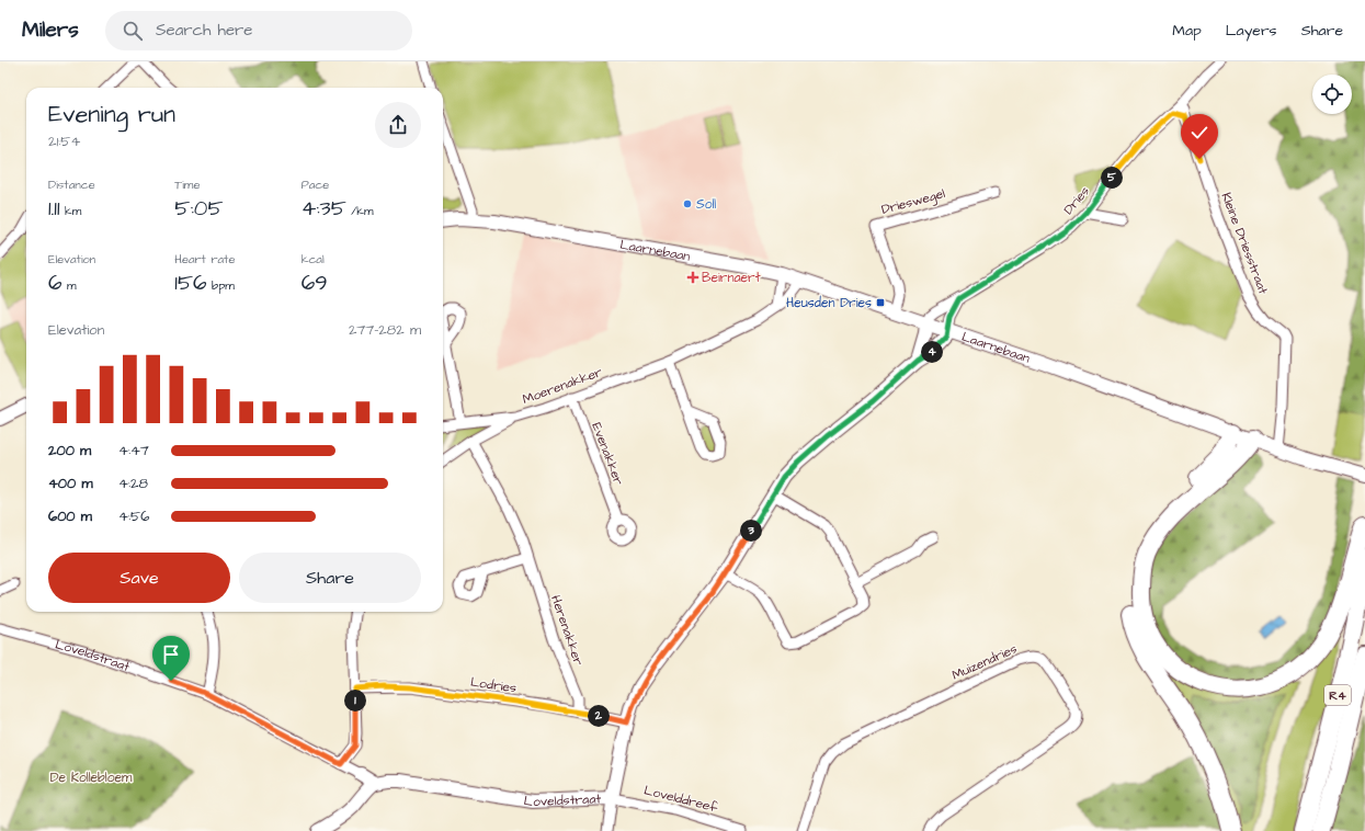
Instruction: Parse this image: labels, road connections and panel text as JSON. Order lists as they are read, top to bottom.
{
  "streets": {
    "highway": ["R4"],
    "street": [
      "Dries",
      "Drieswegel",
      "Kleine Driesstraat",
      "Laarnebaan",
      "Moerenakker",
      "Evenakker",
      "Herenakker",
      "Loveldstraat",
      "Muizendries",
      "Lodries",
      "Lovelddreef"
    ]
  },
  "crossings": [
    ["Dries", "Kleine Driesstraat"],
    ["Dries", "Laarnebaan"],
    ["Drieswegel", "Laarnebaan"],
    ["Kleine Driesstraat", "Laarnebaan"],
    ["Laarnebaan", "Moerenakker"],
    ["Laarnebaan", "Loveldstraat"],
    ["Moerenakker", "Evenakker"],
    ["Herenakker", "Lodries"],
    ["Loveldstraat", "Lodries"],
    ["Loveldstraat", "Lovelddreef"]
  ],
  "parks": ["De Kollebloem"],
  "places": {
    "other": ["Soll"],
    "health": ["Beirnaert"],
    "transit": ["Heusden Dries"]
  },
  "page": {
    "header": "Milers",
    "search": "Search here",
    "nav": ["Map", "Layers", "Share"],
    "heading": ["Evening run", "21:54"],
    "stats": [
      ["Distance", "1.11 km"],
      ["Time", "5:05"],
      ["Pace", "4:35 /km"],
      ["Elevation", "6 m"],
      ["Heart rate", "156 bpm"],
      ["kcal", "69"]
    ],
    "pins": [
      "5",
      "4",
      "3",
      "1",
      "2"
    ],
    "chart": ["Elevation", "277–282 m"],
    "list": [
      {
        "name": "200 m",
        "note": "4:47"
      },
      {
        "name": "400 m",
        "note": "4:28"
      },
      {
        "name": "600 m",
        "note": "4:56"
      }
    ],
    "buttons": ["Save", "Share"]
  }
}
